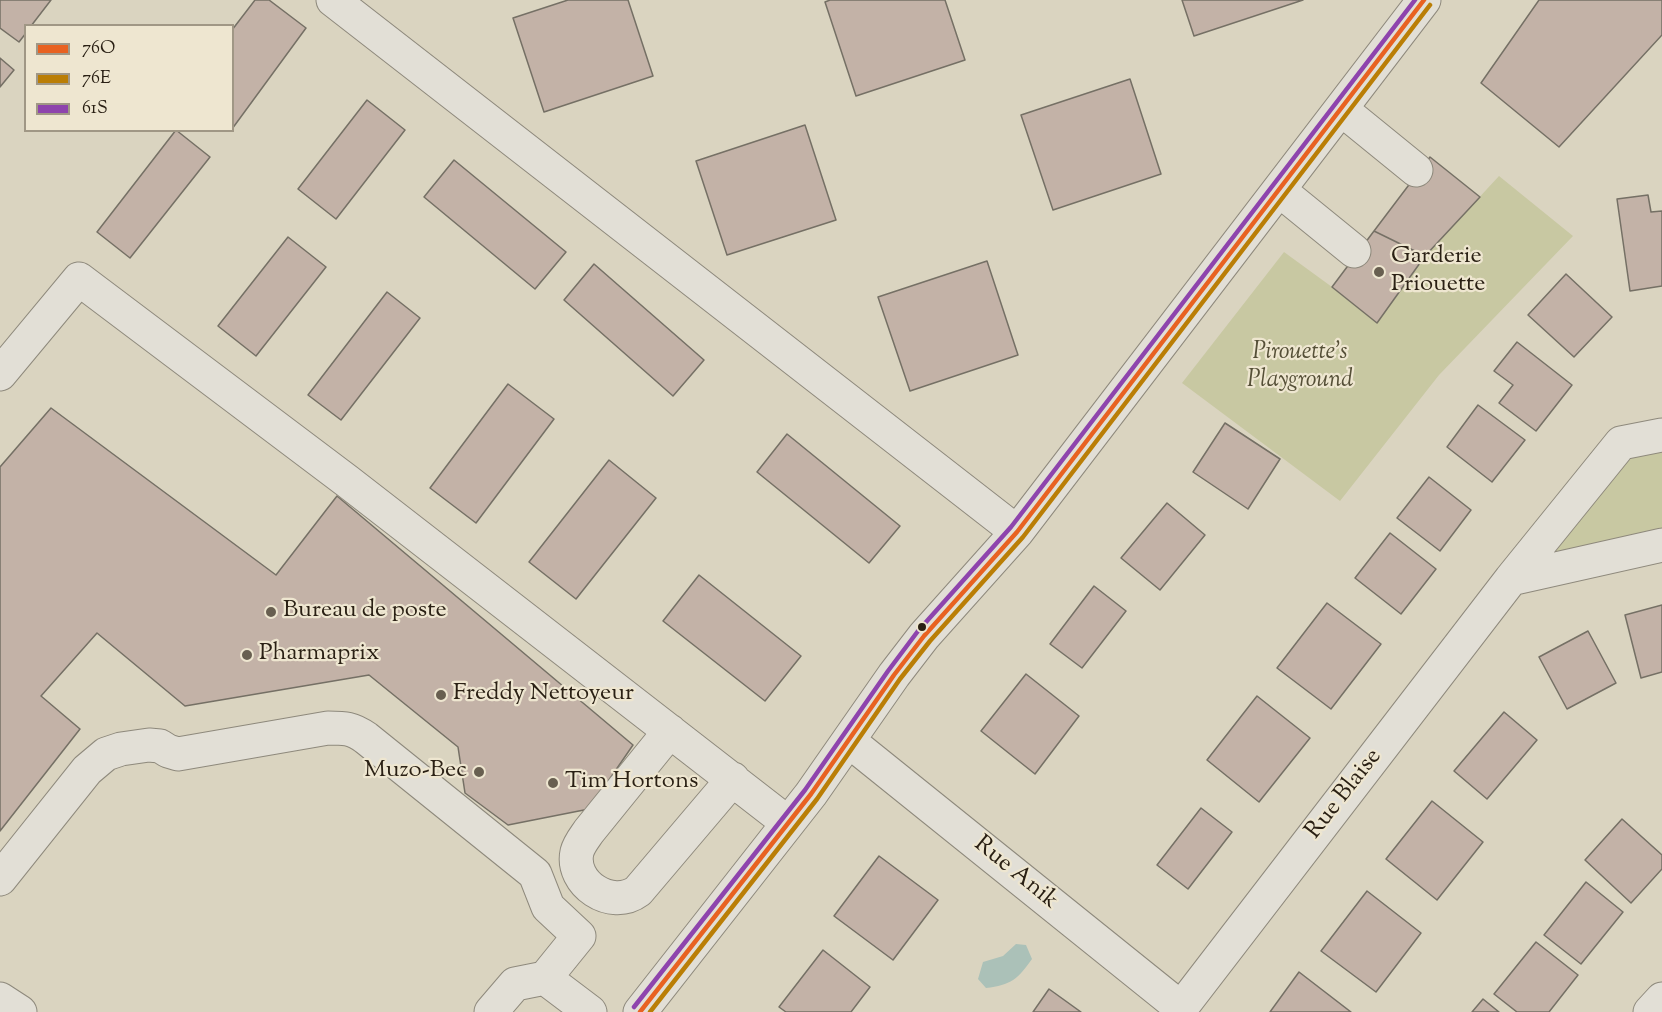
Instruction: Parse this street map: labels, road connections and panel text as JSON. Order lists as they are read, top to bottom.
{
  "streets": {
    "street": ["Rue Blaise", "Rue Anik"]
  },
  "crossings": [
    ["Rue Blaise", "Rue Anik"]
  ],
  "parks": ["Pirouette's Playground"],
  "places": [
    "Garderie Priouette",
    "Bureau de poste",
    "Pharmaprix",
    "Freddy Nettoyeur",
    "Muzo-Bec",
    "Tim Hortons"
  ],
  "lines": ["transit line 76O", "transit line 61S", "transit line 76E"],
  "legend": ["76O", "76E", "61S"]
}
